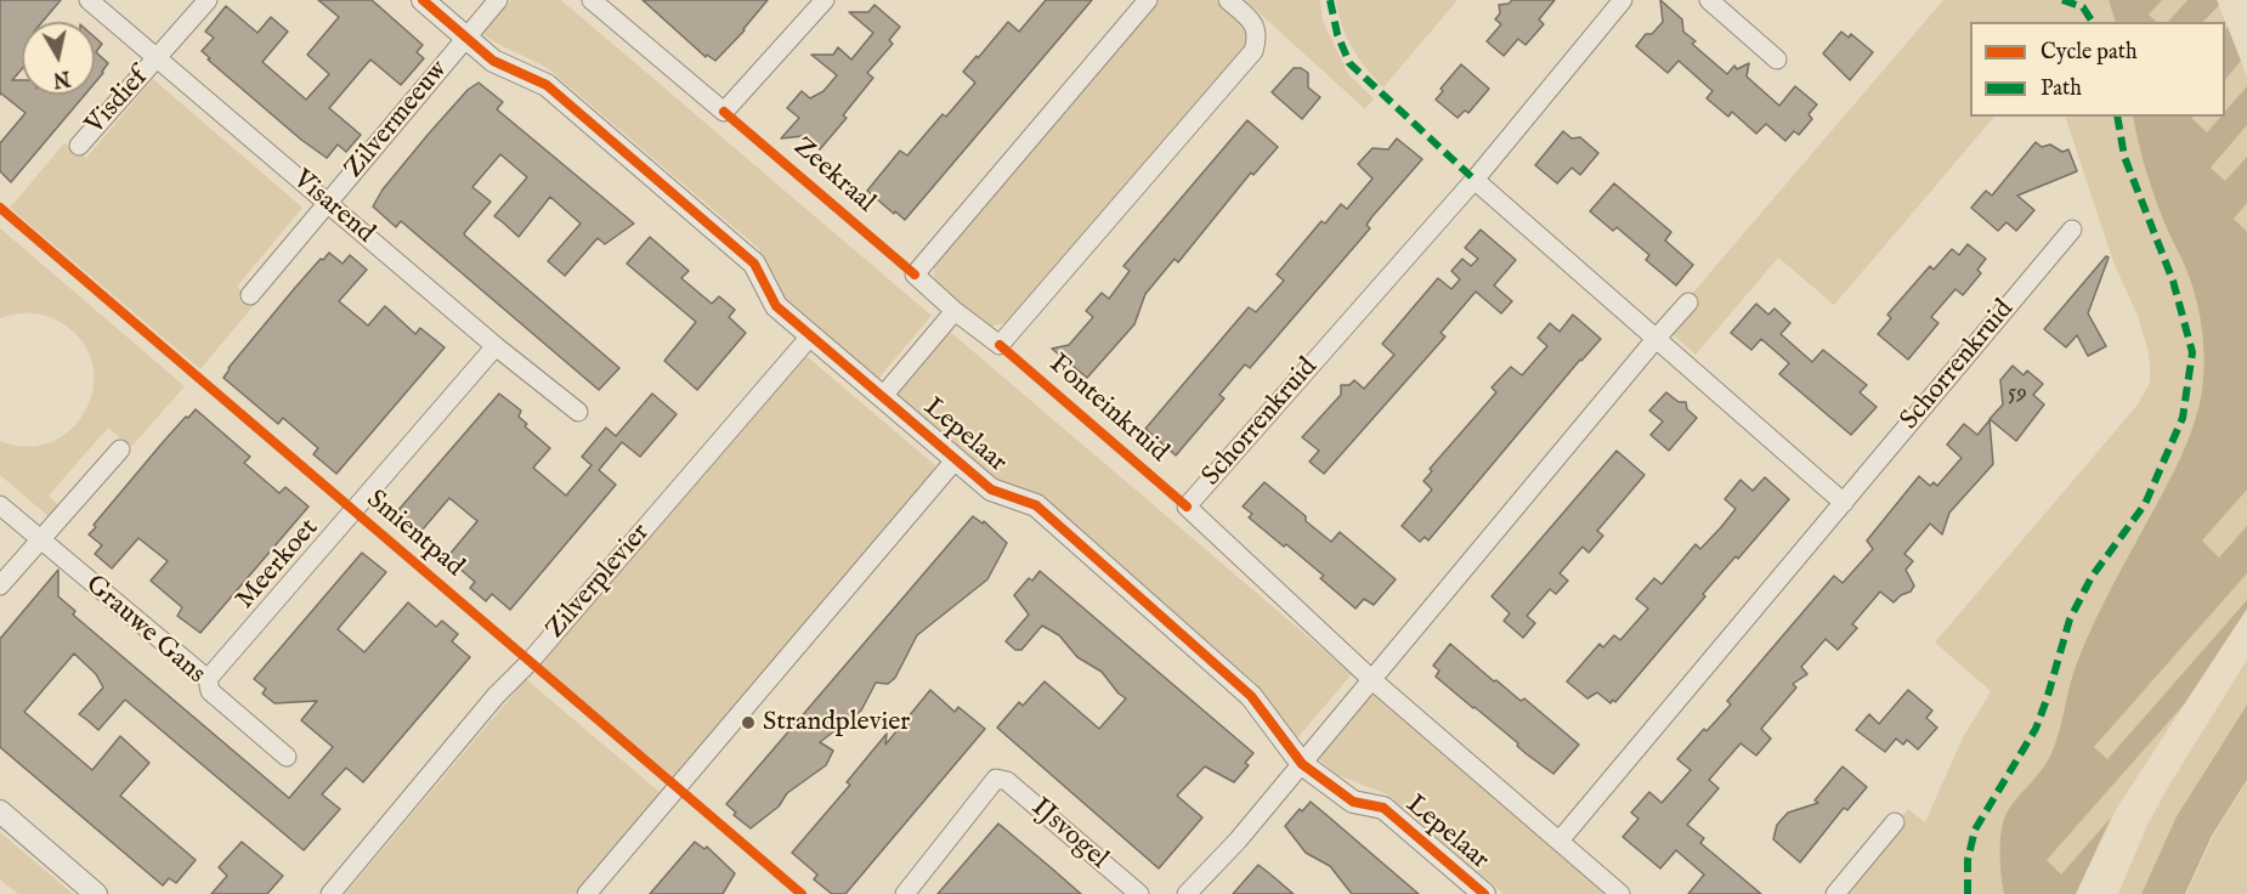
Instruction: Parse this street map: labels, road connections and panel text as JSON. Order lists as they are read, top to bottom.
{
  "streets": {
    "street": [
      "Visdief",
      "Zilvermeeuw",
      "Visarend",
      "Schorrenkruid",
      "Lepelaar",
      "Meerkoet",
      "Zilverplevier",
      "Grauwe Gans",
      "IJsvogel"
    ],
    "cycle path": ["Zeekraal", "Fonteinkruid", "Smientpad"]
  },
  "crossings": [
    ["Visdief", "Visarend"],
    ["Zilvermeeuw", "Visarend"],
    ["Zilvermeeuw", "Lepelaar"],
    ["Visarend", "Meerkoet"],
    ["Lepelaar", "Zilverplevier"],
    ["Meerkoet", "Grauwe Gans"]
  ],
  "places": ["Strandplevier"],
  "house_numbers": ["59"],
  "legend": ["Cycle path", "Path"],
  "north": "bottom"
}
